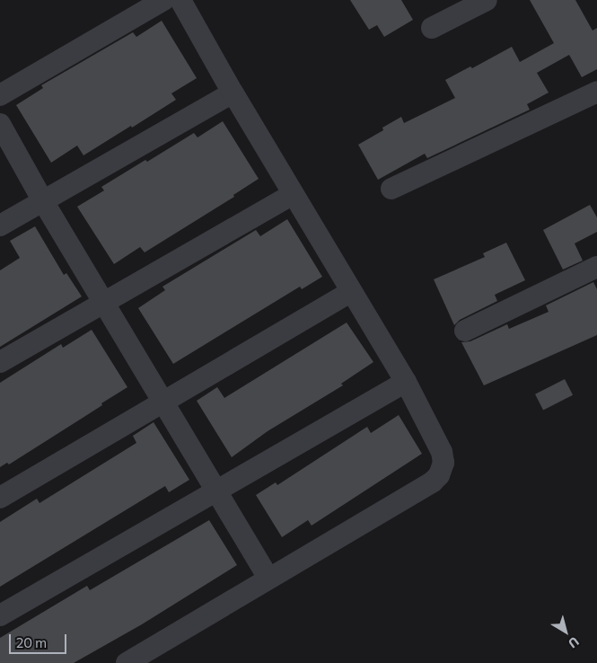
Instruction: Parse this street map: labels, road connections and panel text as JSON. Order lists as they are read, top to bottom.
{
  "scale_bar": "20 m",
  "north": "bottom right"
}
